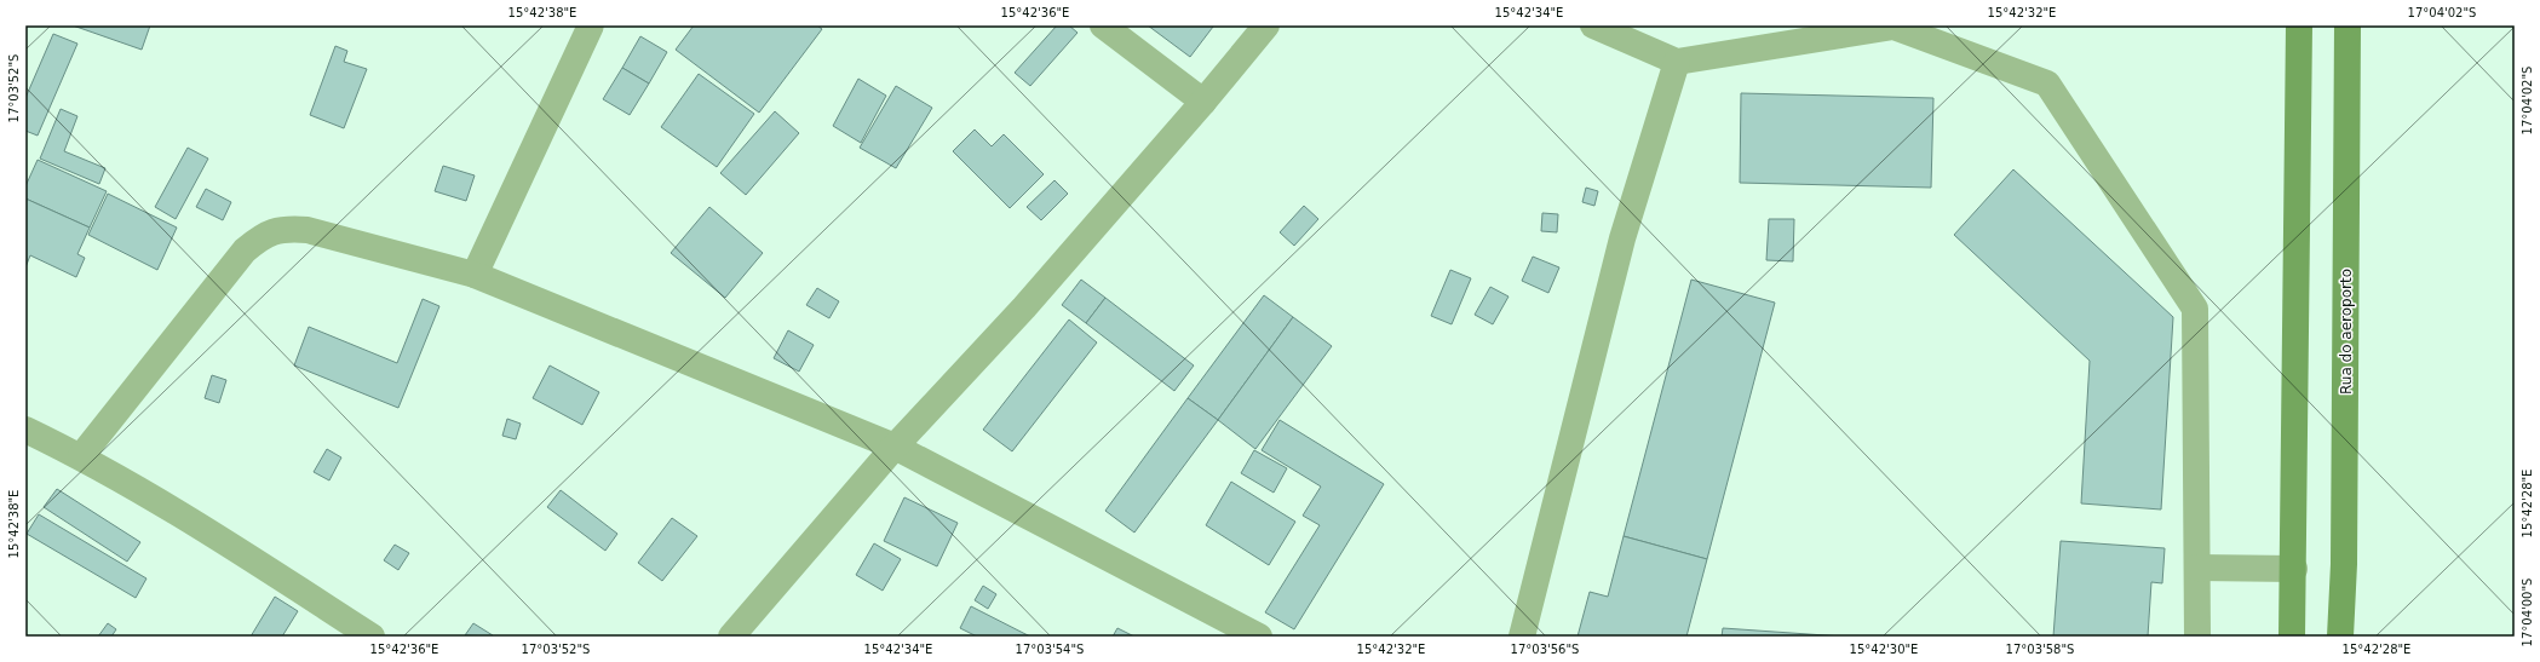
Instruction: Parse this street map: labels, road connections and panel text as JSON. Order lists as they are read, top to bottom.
{
  "streets": {
    "main road": ["Rua do aeroporto"]
  },
  "coordinates": [
    "15°42'38\"E",
    "15°42'36\"E",
    "15°42'34\"E",
    "15°42'32\"E",
    "17°04'02\"S",
    "17°03'52\"S",
    "15°42'28\"E",
    "17°04'00\"S",
    "17°03'54\"S",
    "17°03'56\"S",
    "15°42'30\"E",
    "17°03'58\"S"
  ]
}
